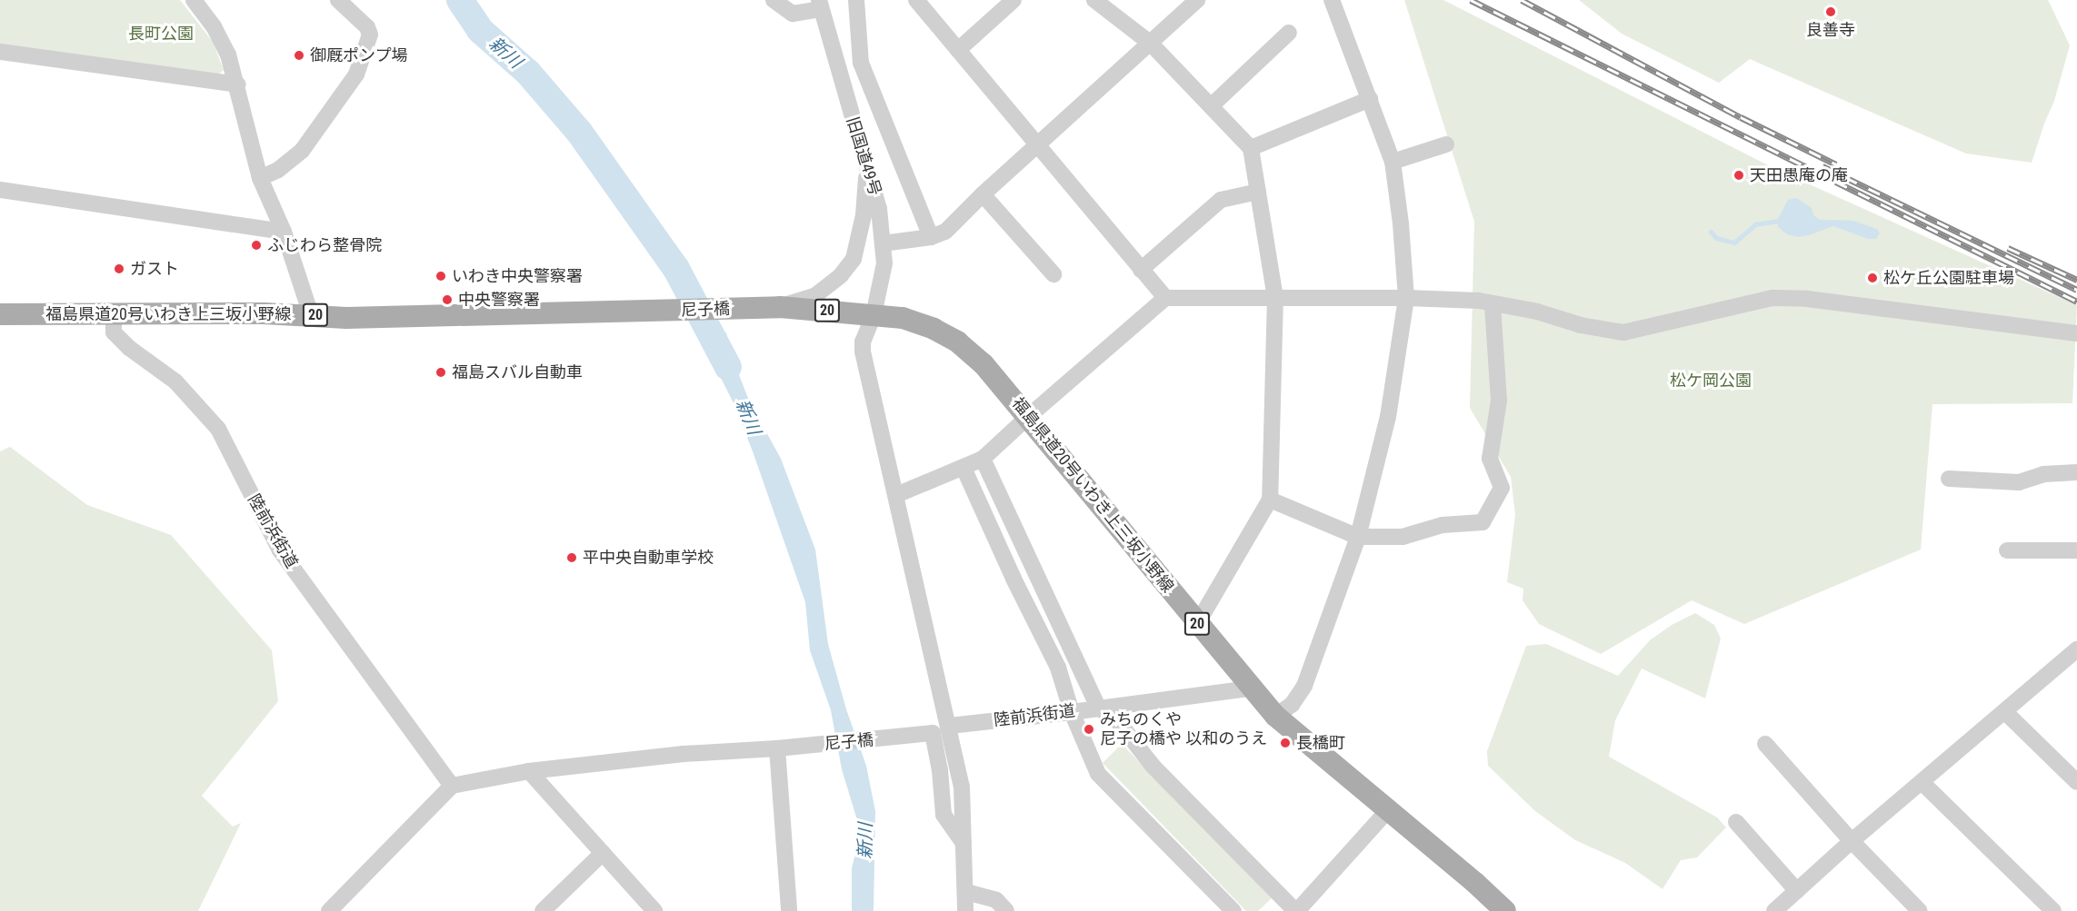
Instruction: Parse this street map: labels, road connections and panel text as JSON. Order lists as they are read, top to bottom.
{
  "streets": {
    "main road": ["尼子橋", "20", "福島県道20号いわき上三坂小野線"],
    "street": ["旧国道49号", "陸前浜街道"]
  },
  "crossings": [
    ["旧国道49号", "尼子橋"],
    ["旧国道49号", "20"],
    ["旧国道49号", "福島県道20号いわき上三坂小野線"],
    ["旧国道49号", "陸前浜街道"],
    ["尼子橋", "20"],
    ["尼子橋", "福島県道20号いわき上三坂小野線"],
    ["尼子橋", "陸前浜街道"],
    ["20", "福島県道20号いわき上三坂小野線"],
    ["福島県道20号いわき上三坂小野線", "陸前浜街道"]
  ],
  "water": ["新川"],
  "parks": ["長町公園", "松ケ岡公園"],
  "places": [
    "良善寺",
    "御厩ポンプ場",
    "天田愚庵の庵",
    "ふじわら整骨院",
    "ガスト",
    "いわき中央警察署",
    "松ケ丘公園駐車場",
    "中央警察署",
    "福島スバル自動車",
    "平中央自動車学校",
    "みちのくや 尼子の橋や 以和のうえ",
    "長橋町"
  ]
}
